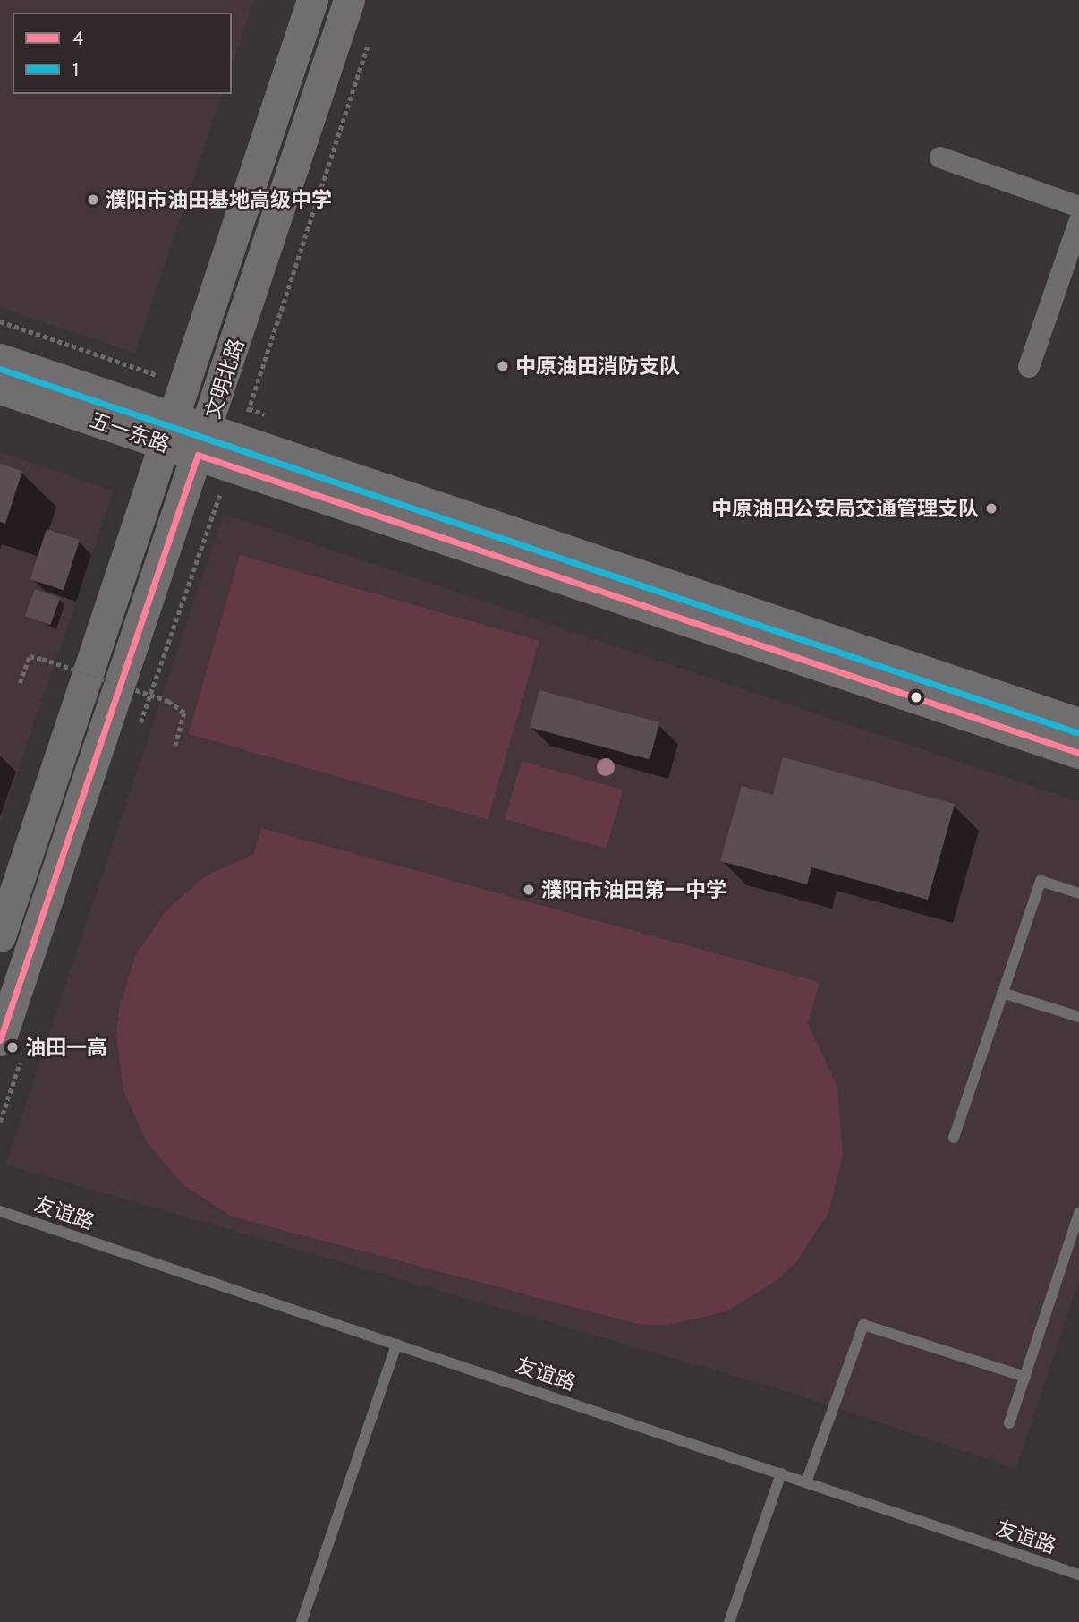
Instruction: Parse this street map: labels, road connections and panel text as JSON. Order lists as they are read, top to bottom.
{
  "streets": {
    "street": ["文明北路", "五一东路"],
    "lane": ["友谊路"]
  },
  "crossings": [
    ["文明北路", "五一东路"]
  ],
  "places": [
    "濮阳市油田基地高级中学",
    "中原油田消防支队",
    "中原油田公安局交通管理支队",
    "濮阳市油田第一中学",
    "油田一高"
  ],
  "lines": ["transit line 1", "transit line 4"],
  "legend": ["4", "1"]
}
